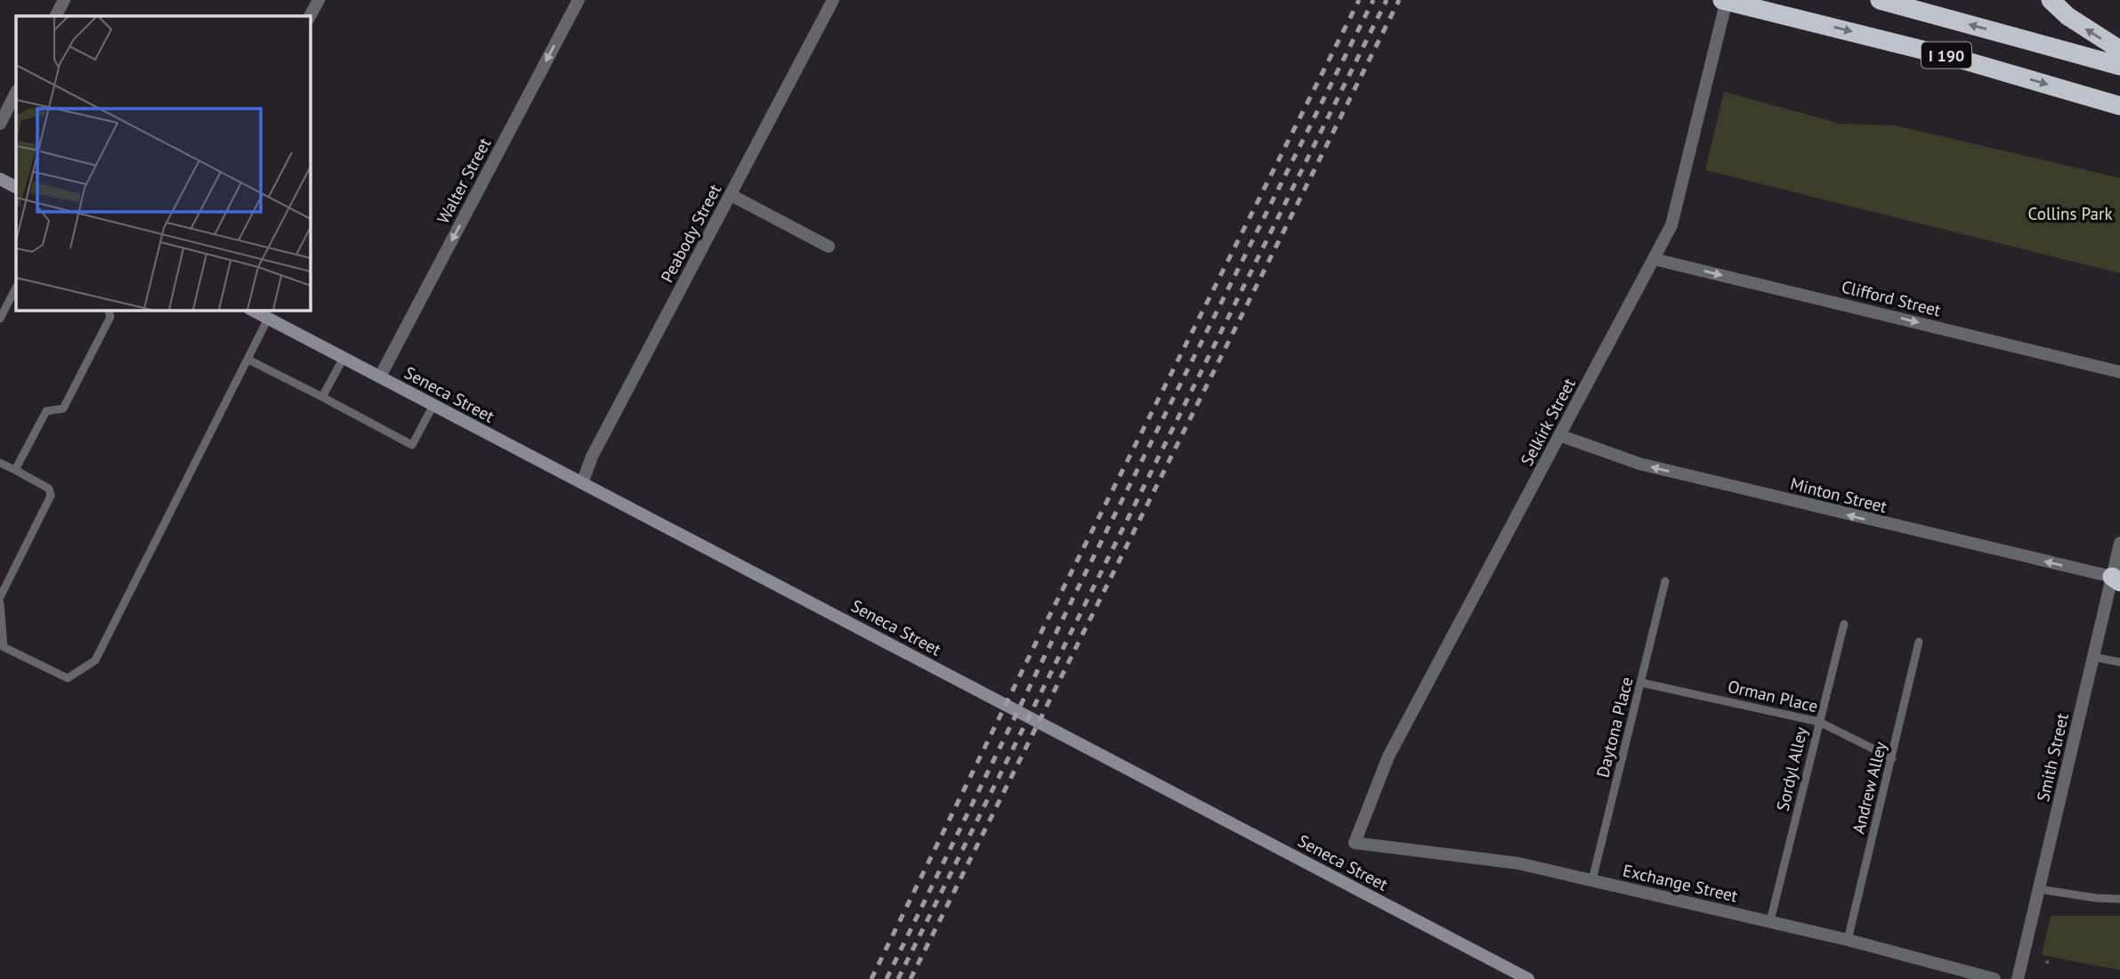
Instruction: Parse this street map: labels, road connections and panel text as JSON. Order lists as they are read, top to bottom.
{
  "streets": {
    "highway": ["I 190"],
    "main road": ["Seneca Street"],
    "street": [
      "Walter Street",
      "Peabody Street",
      "Clifford Street",
      "Selkirk Street",
      "Minton Street",
      "Smith Street",
      "Exchange Street"
    ],
    "lane": [
      "Orman Place",
      "Daytona Place",
      "Sordyl Alley",
      "Andrew Alley"
    ]
  },
  "crossings": [
    ["I 190", "Selkirk Street"],
    ["Walter Street", "Seneca Street"],
    ["Peabody Street", "Seneca Street"],
    ["Clifford Street", "Selkirk Street"],
    ["Selkirk Street", "Minton Street"],
    ["Selkirk Street", "Exchange Street"],
    ["Minton Street", "Smith Street"],
    ["Orman Place", "Daytona Place"],
    ["Orman Place", "Sordyl Alley"],
    ["Orman Place", "Andrew Alley"],
    ["Daytona Place", "Exchange Street"],
    ["Sordyl Alley", "Exchange Street"],
    ["Andrew Alley", "Exchange Street"]
  ],
  "one_way": ["Walter Street", "Clifford Street", "Minton Street"],
  "parks": ["Collins Park"]
}
